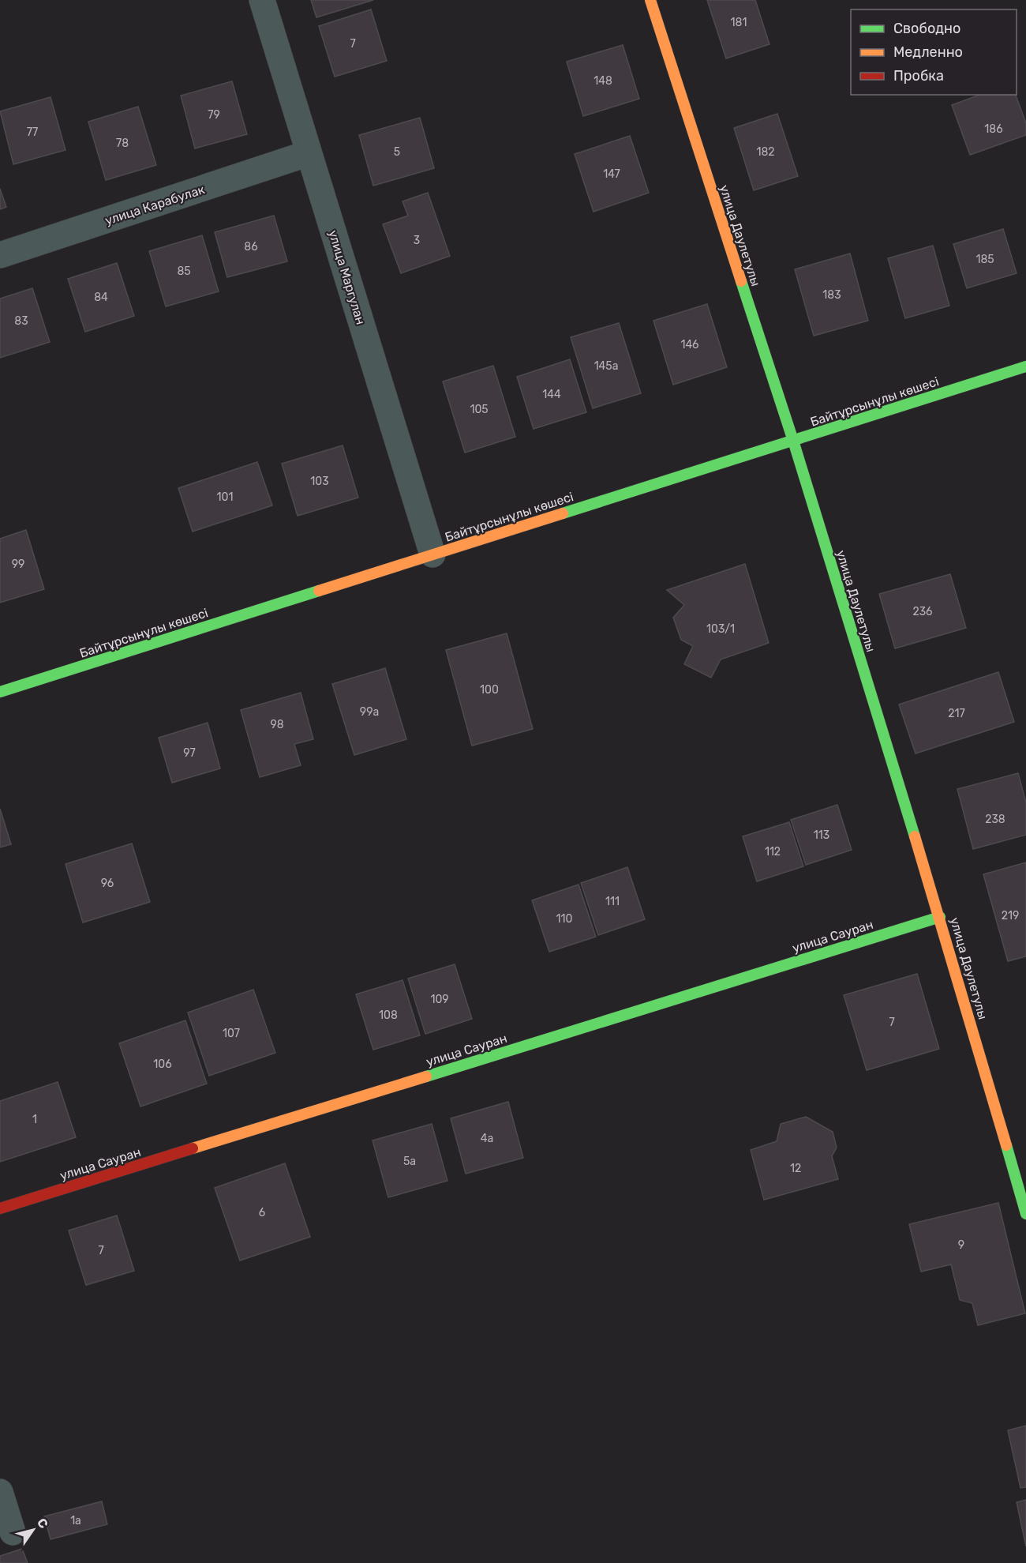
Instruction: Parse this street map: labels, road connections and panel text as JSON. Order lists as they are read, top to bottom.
{
  "streets": {
    "street": [
      "улица Карабулак",
      "улица Даулетулы",
      "улица Маргулан",
      "Байтұрсынұлы көшесі",
      "улица Сауран"
    ]
  },
  "crossings": [
    ["улица Карабулак", "улица Маргулан"],
    ["улица Даулетулы", "Байтұрсынұлы көшесі"],
    ["улица Даулетулы", "улица Сауран"],
    ["улица Маргулан", "Байтұрсынұлы көшесі"]
  ],
  "house_numbers": [
    "181",
    "7",
    "148",
    "79",
    "186",
    "77",
    "78",
    "5",
    "182",
    "147",
    "3",
    "86",
    "185",
    "85",
    "183",
    "84",
    "83",
    "146",
    "145а",
    "144",
    "105",
    "103",
    "101",
    "99",
    "236",
    "103/1",
    "100",
    "99а",
    "217",
    "98",
    "97",
    "238",
    "113",
    "112",
    "96",
    "111",
    "219",
    "110",
    "109",
    "108",
    "7",
    "107",
    "106",
    "1",
    "4а",
    "5а",
    "12",
    "6",
    "9",
    "7",
    "1а"
  ],
  "legend": ["Свободно", "Медленно", "Пробка"],
  "north": "top right"
}
